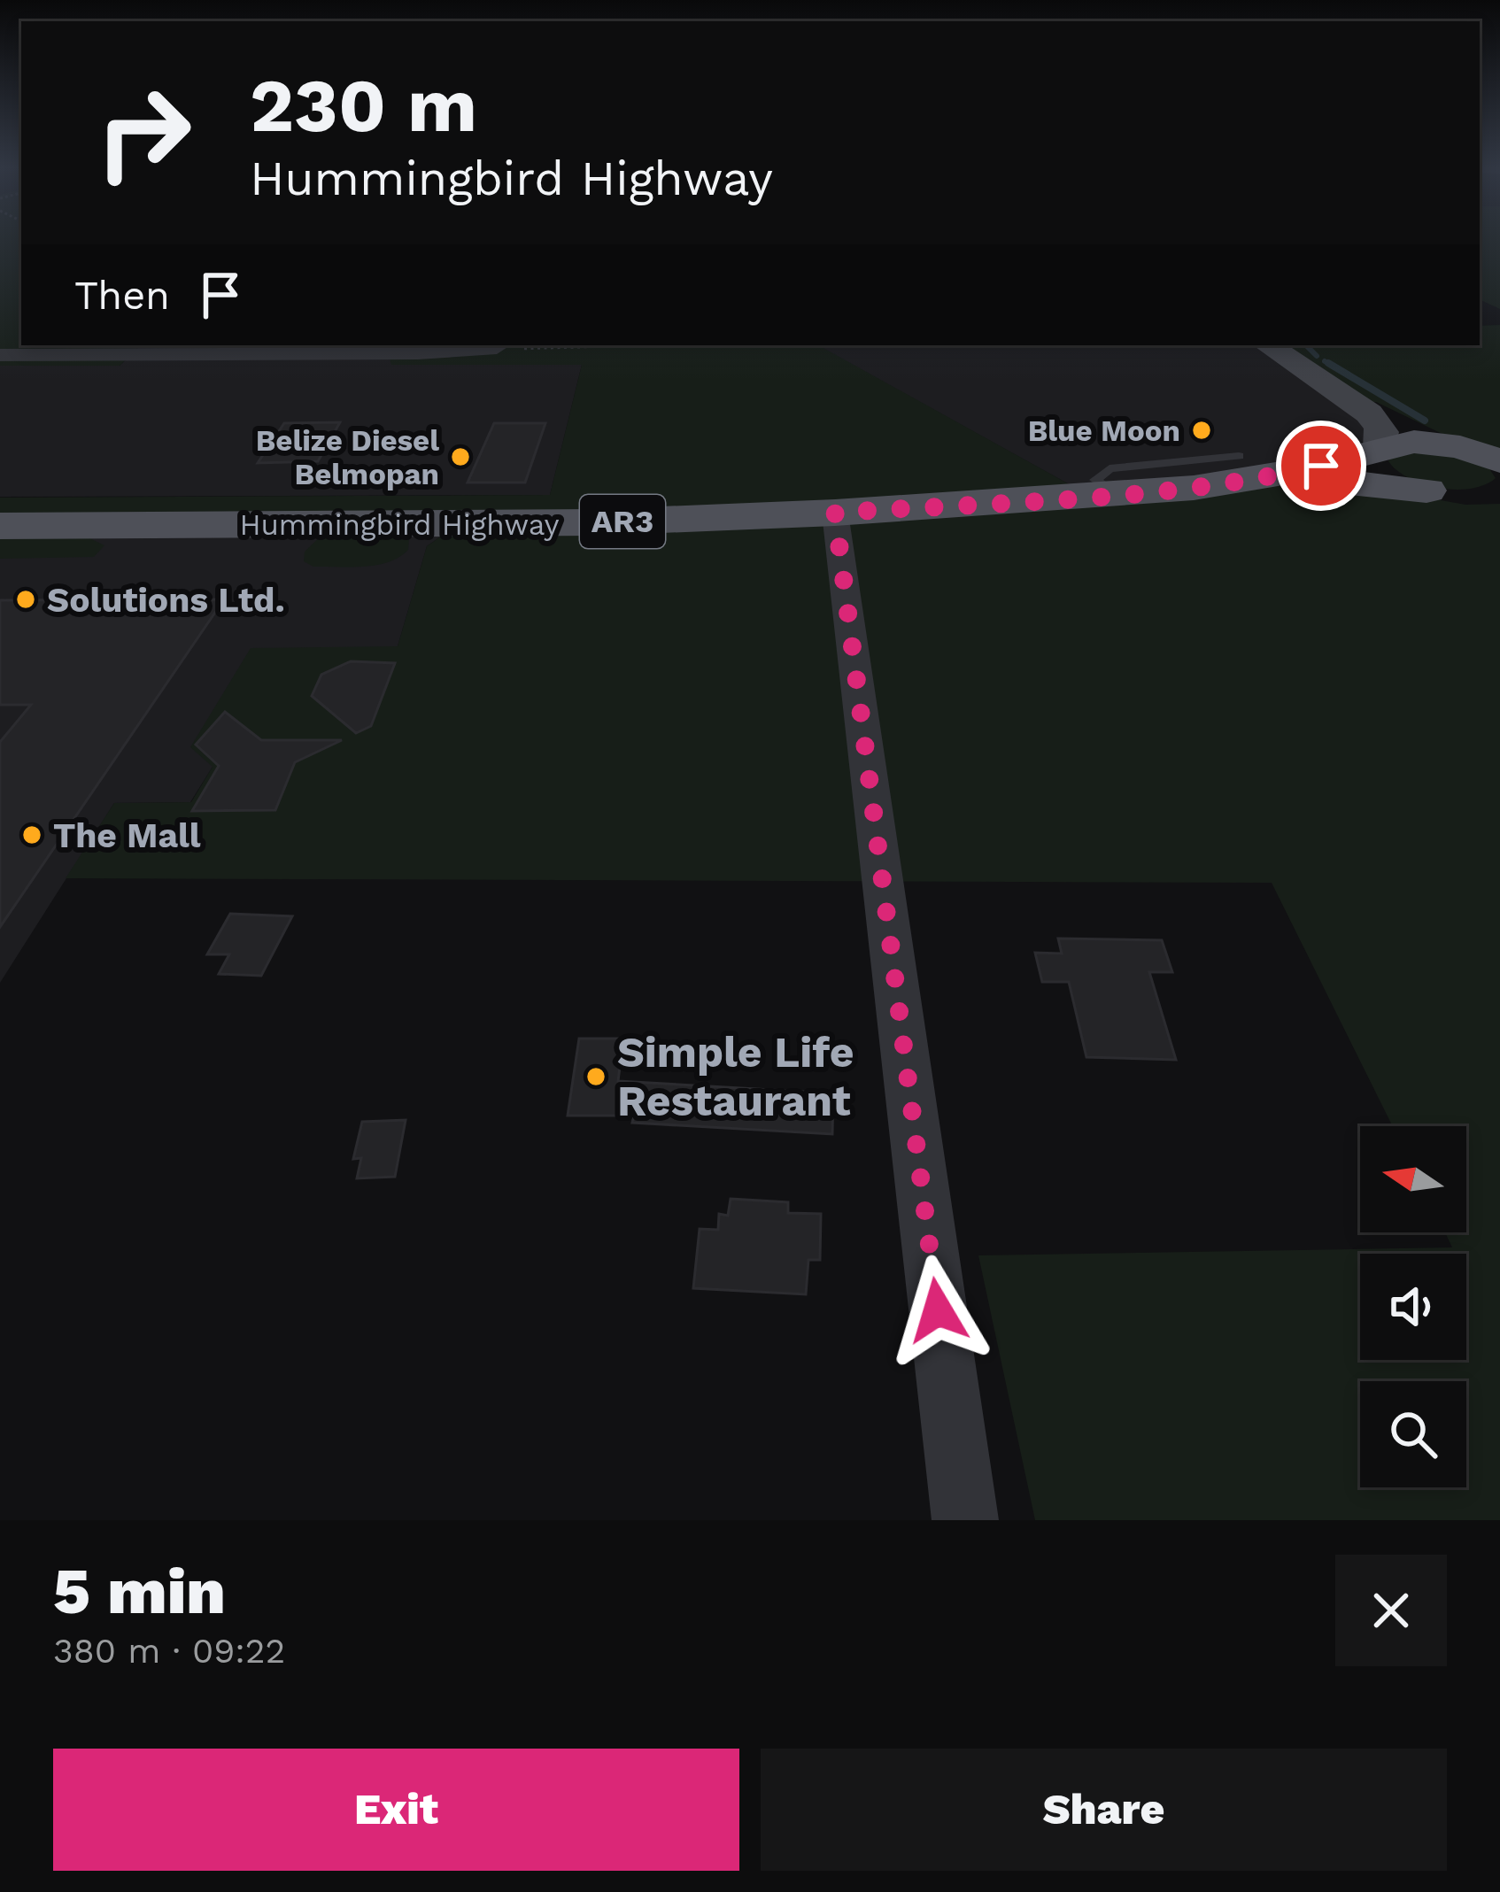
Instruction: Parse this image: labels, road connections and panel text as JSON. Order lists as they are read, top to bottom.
{
  "streets": {
    "main road": ["AR3", "Hummingbird Highway"]
  },
  "places": [
    "Blue Moon",
    "Belize Diesel Belmopan",
    "Solutions Ltd.",
    "The Mall",
    "Simple Life Restaurant"
  ],
  "north": "left",
  "page": {
    "turn": ["230 m", "Hummingbird Highway"],
    "then": "Then",
    "heading": ["5 min", "380 m · 09:22"],
    "buttons": ["Exit", "Share"]
  }
}
